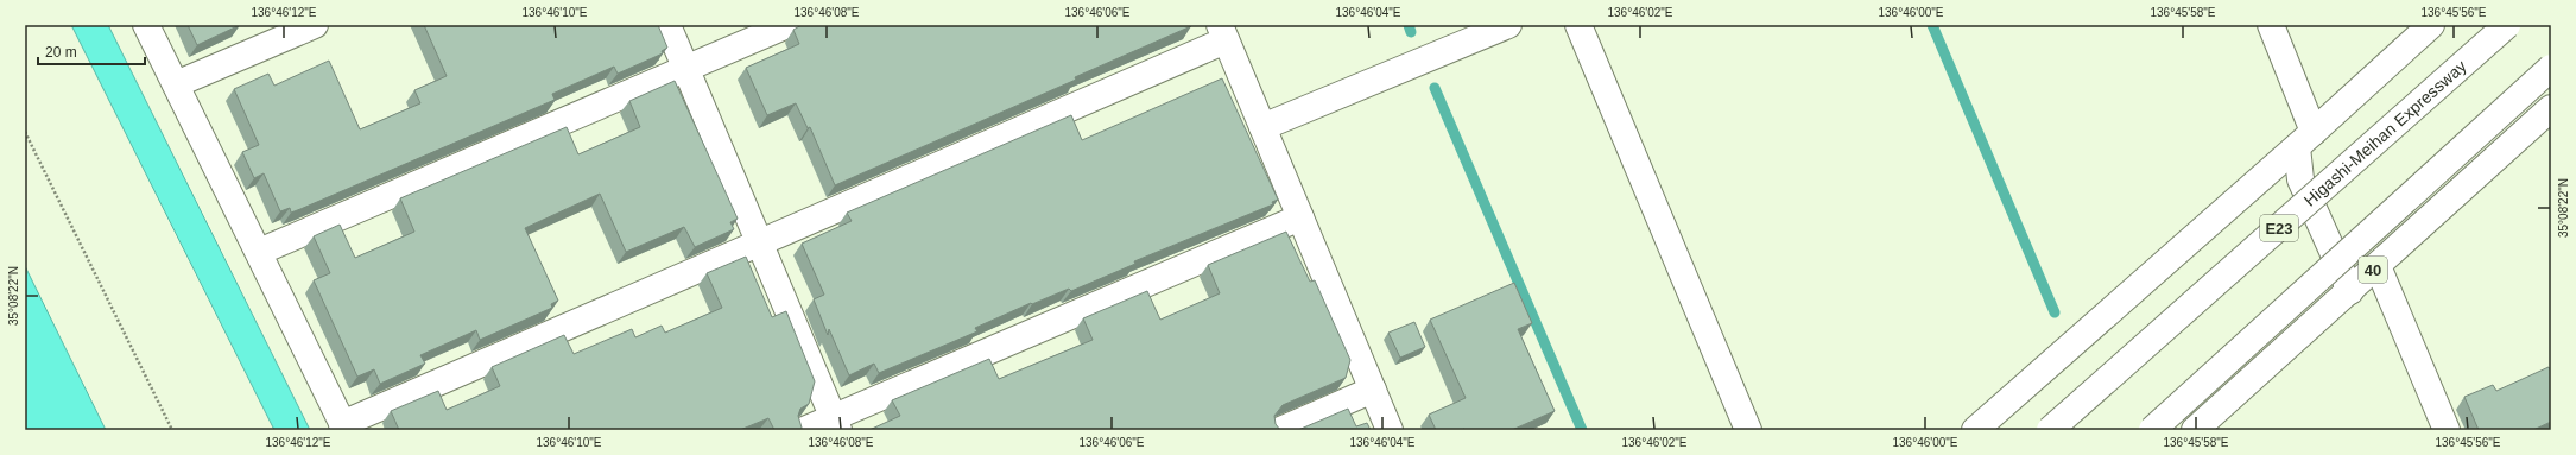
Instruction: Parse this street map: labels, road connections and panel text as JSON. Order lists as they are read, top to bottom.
{
  "streets": {
    "main road": ["Higashi-Meihan Expressway", "E23", "40"]
  },
  "scale_bar": "20 m",
  "coordinates": [
    "136°46'12\"E",
    "136°46'10\"E",
    "136°46'08\"E",
    "136°46'06\"E",
    "136°46'04\"E",
    "136°46'02\"E",
    "136°46'00\"E",
    "136°45'58\"E",
    "136°45'56\"E",
    "35°08'22\"N"
  ]
}
